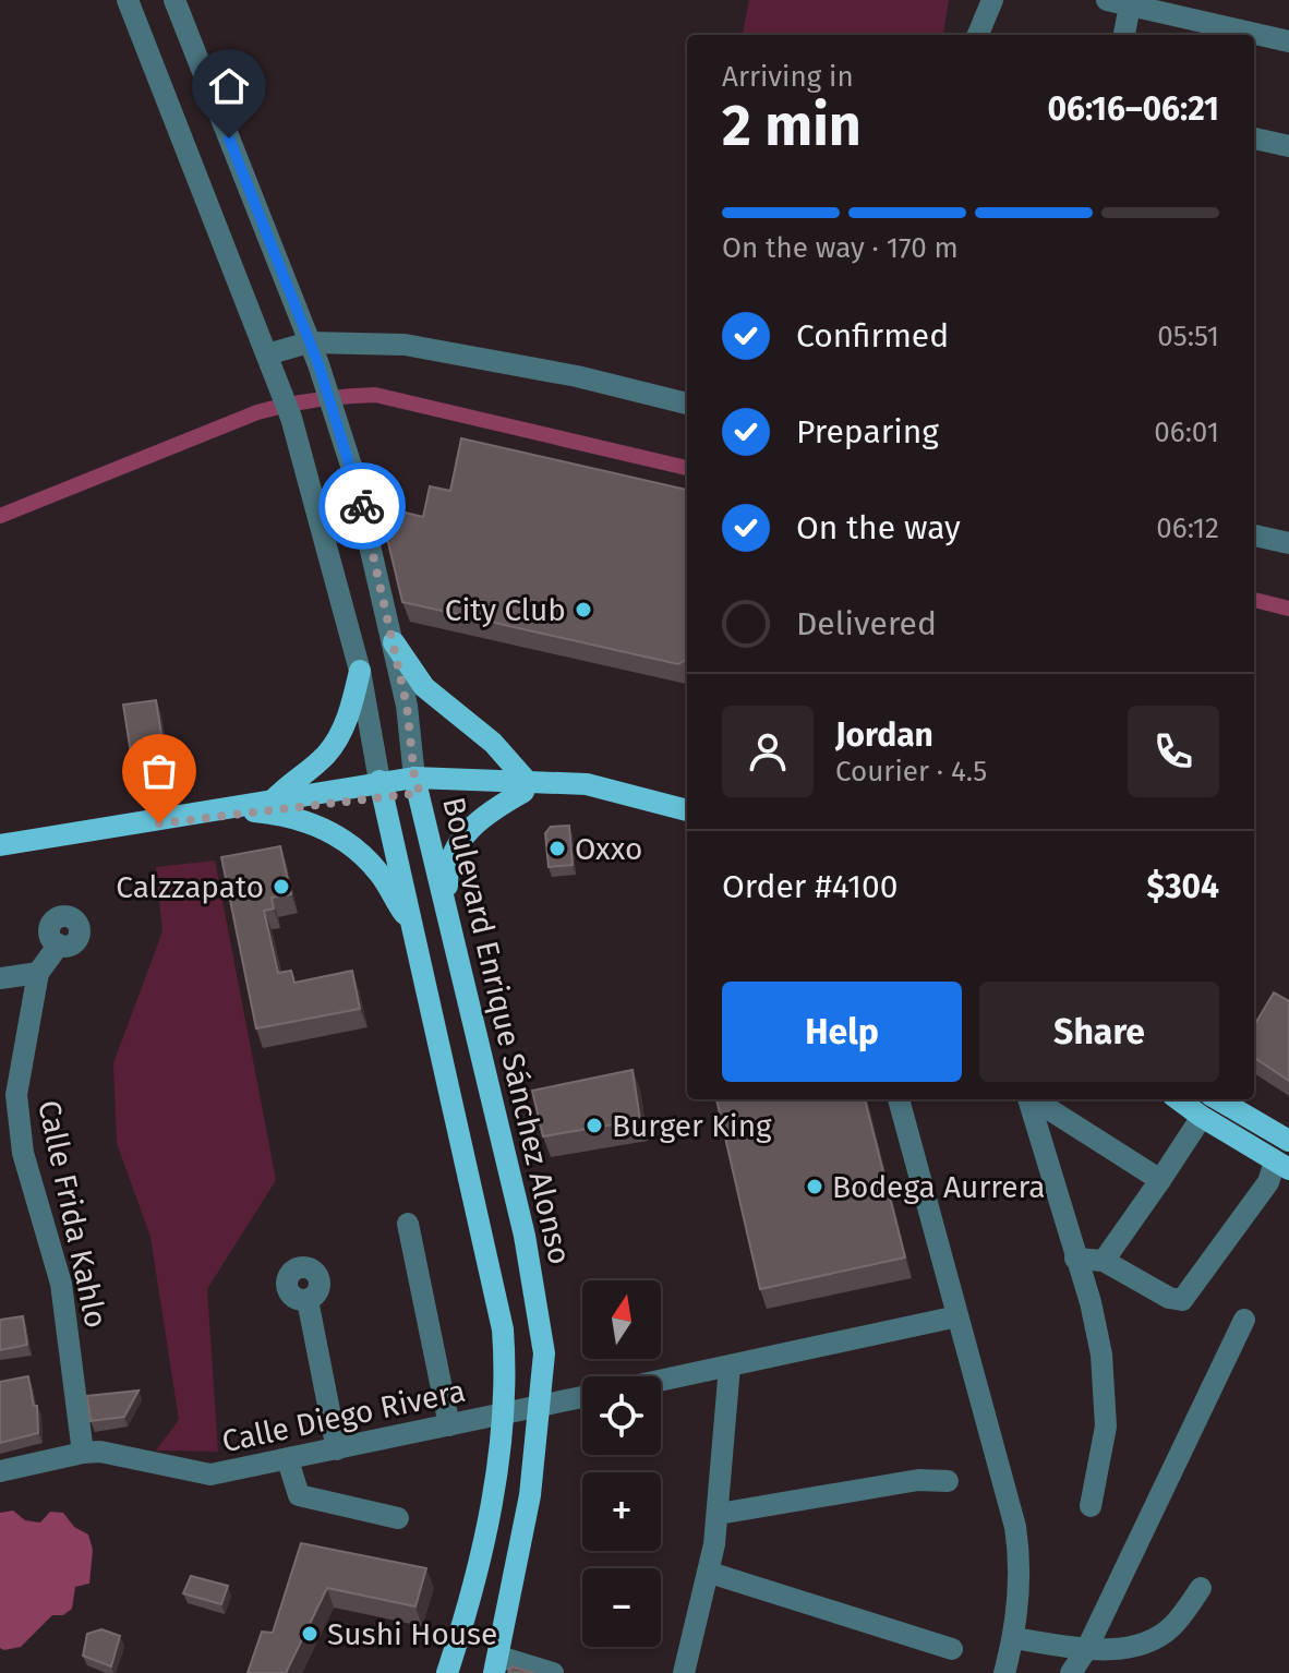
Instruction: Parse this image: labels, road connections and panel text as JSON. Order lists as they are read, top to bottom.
{
  "streets": {
    "main road": ["Boulevard Enrique Sánchez Alonso"],
    "street": ["Calle Frida Kahlo", "Calle Diego Rivera"]
  },
  "crossings": [
    ["Boulevard Enrique Sánchez Alonso", "Calle Diego Rivera"],
    ["Calle Frida Kahlo", "Calle Diego Rivera"]
  ],
  "places": [
    "City Club",
    "Oxxo",
    "Calzzapato",
    "Burger King",
    "Bodega Aurrera",
    "Sushi House"
  ],
  "north": "top",
  "page": {
    "heading": ["2 min", "Arriving in", "06:16–06:21"],
    "panel": [
      "Jordan",
      "Courier · 4.5",
      "Order #4100",
      "$304"
    ],
    "bar": "On the way · 170 m",
    "list": [
      ["Confirmed", "05:51"],
      ["Preparing", "06:01"],
      ["On the way", "06:12"],
      "Delivered"
    ],
    "buttons": ["Help", "Share"],
    "map_buttons": ["+", "−"]
  }
}
